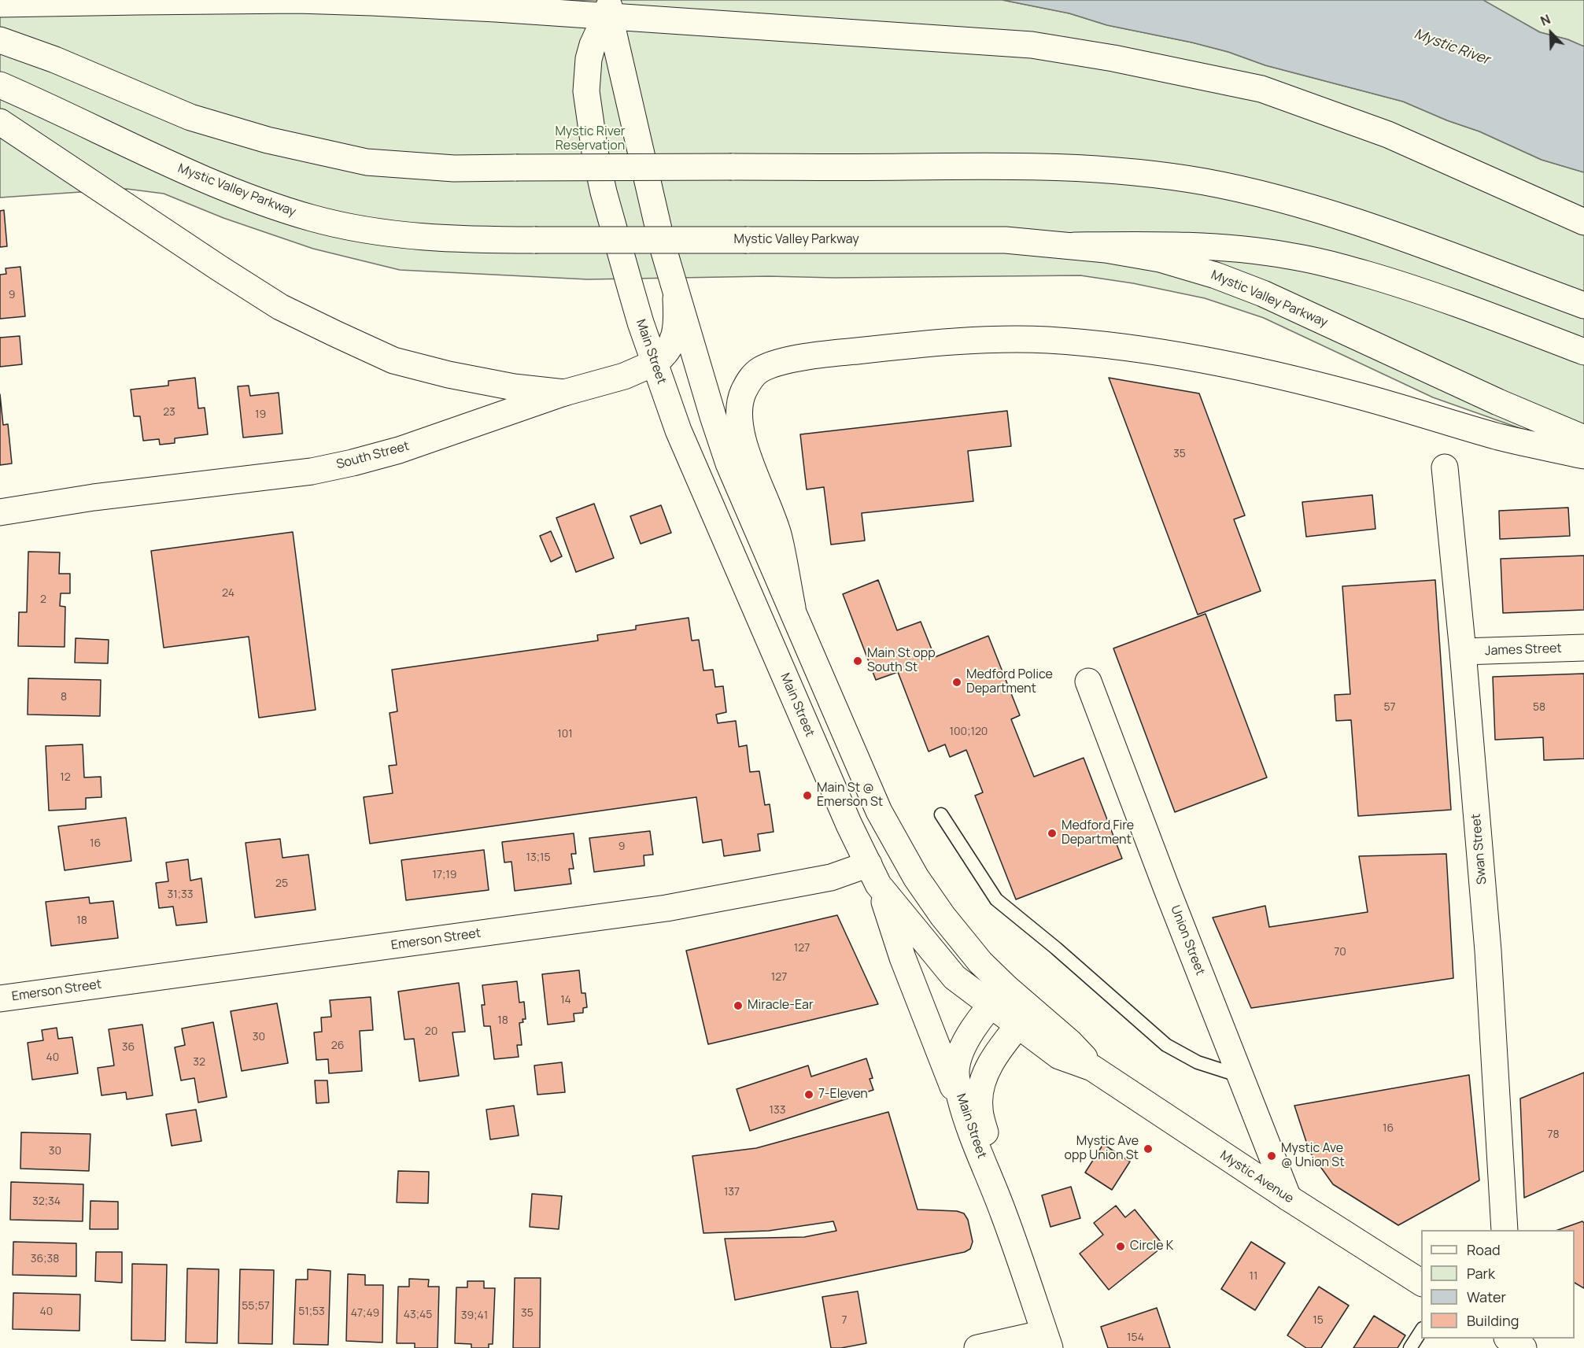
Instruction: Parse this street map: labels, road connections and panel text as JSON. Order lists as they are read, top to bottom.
{
  "streets": {
    "main road": [
      "Mystic Valley Parkway",
      "Main Street",
      "South Street",
      "James Street",
      "Swan Street",
      "Emerson Street",
      "Union Street",
      "Mystic Avenue"
    ]
  },
  "crossings": [
    ["Main Street", "South Street"],
    ["Main Street", "Emerson Street"],
    ["Main Street", "Mystic Avenue"],
    ["James Street", "Swan Street"],
    ["Union Street", "Mystic Avenue"]
  ],
  "water": ["Mystic River"],
  "parks": ["Mystic River Reservation"],
  "places": [
    "Main St opp South St",
    "Medford Police Department",
    "Main St @ Emerson St",
    "Medford Fire Department",
    "Miracle-Ear",
    "7-Eleven",
    "Mystic Ave opp Union St",
    "Mystic Ave @ Union St",
    "Circle K"
  ],
  "house_numbers": [
    "9",
    "23",
    "19",
    "35",
    "24",
    "2",
    "8",
    "57",
    "58",
    "100;120",
    "101",
    "12",
    "16",
    "9",
    "13;15",
    "17;19",
    "25",
    "31;33",
    "18",
    "127",
    "70",
    "127",
    "14",
    "18",
    "20",
    "30",
    "26",
    "36",
    "40",
    "32",
    "133",
    "16",
    "78",
    "30",
    "137",
    "32;34",
    "36;38",
    "11",
    "55;57",
    "40",
    "51;53",
    "47;49",
    "35",
    "43;45",
    "39;41",
    "7",
    "15",
    "154"
  ],
  "legend": [
    "Road",
    "Park",
    "Water",
    "Building"
  ],
  "north": "top left"
}
